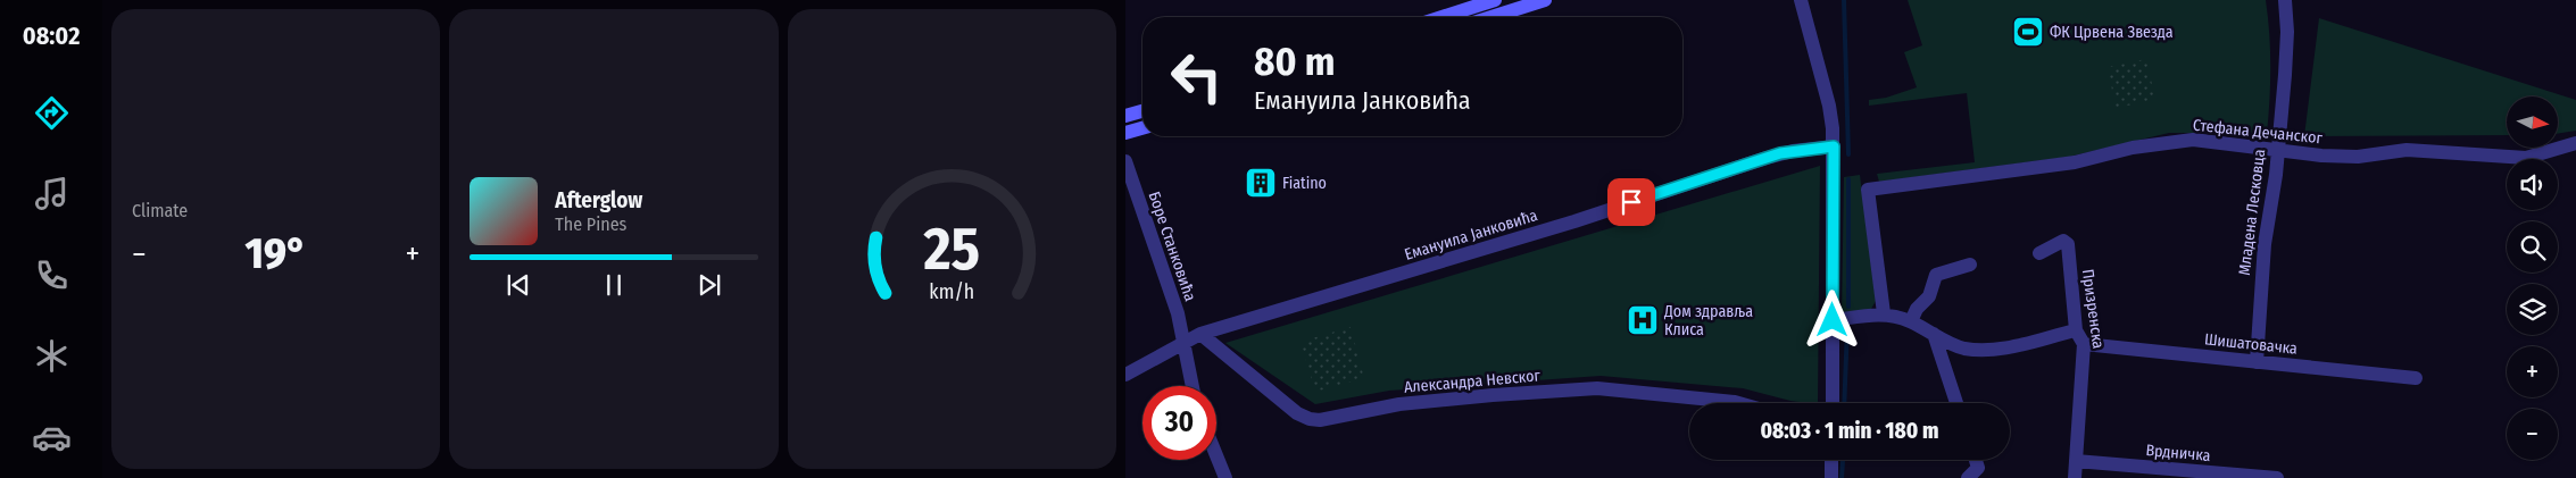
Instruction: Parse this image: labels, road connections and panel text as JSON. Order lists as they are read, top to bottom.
{
  "streets": {
    "street": [
      "Стефана Дечанског",
      "Младена Лесковца",
      "Емануила Јанковића",
      "Боре Станковића",
      "Призренска",
      "Шишатовачка",
      "Александра Невског",
      "Врдничка"
    ]
  },
  "crossings": [
    ["Стефана Дечанског", "Младена Лесковца"],
    ["Младена Лесковца", "Шишатовачка"],
    ["Емануила Јанковића", "Боре Станковића"],
    ["Емануила Јанковића", "Александра Невског"],
    ["Призренска", "Шишатовачка"],
    ["Призренска", "Врдничка"]
  ],
  "places": {
    "sports": ["ФК Црвена Звезда"],
    "building": ["Fiatino"],
    "hospital": ["Дом здравља Клиса"]
  },
  "north": "right",
  "page": {
    "tabs": "08:02",
    "tile": "Climate",
    "turn": ["80 m", "Емануила Јанковића"],
    "map_buttons": ["+", "−"],
    "song": ["Afterglow", "The Pines"],
    "heat": ["−", "19°", "+"],
    "limit": "30",
    "trip": "08:03 · 1 min · 180 m",
    "gauge": ["25", "km/h"]
  }
}
